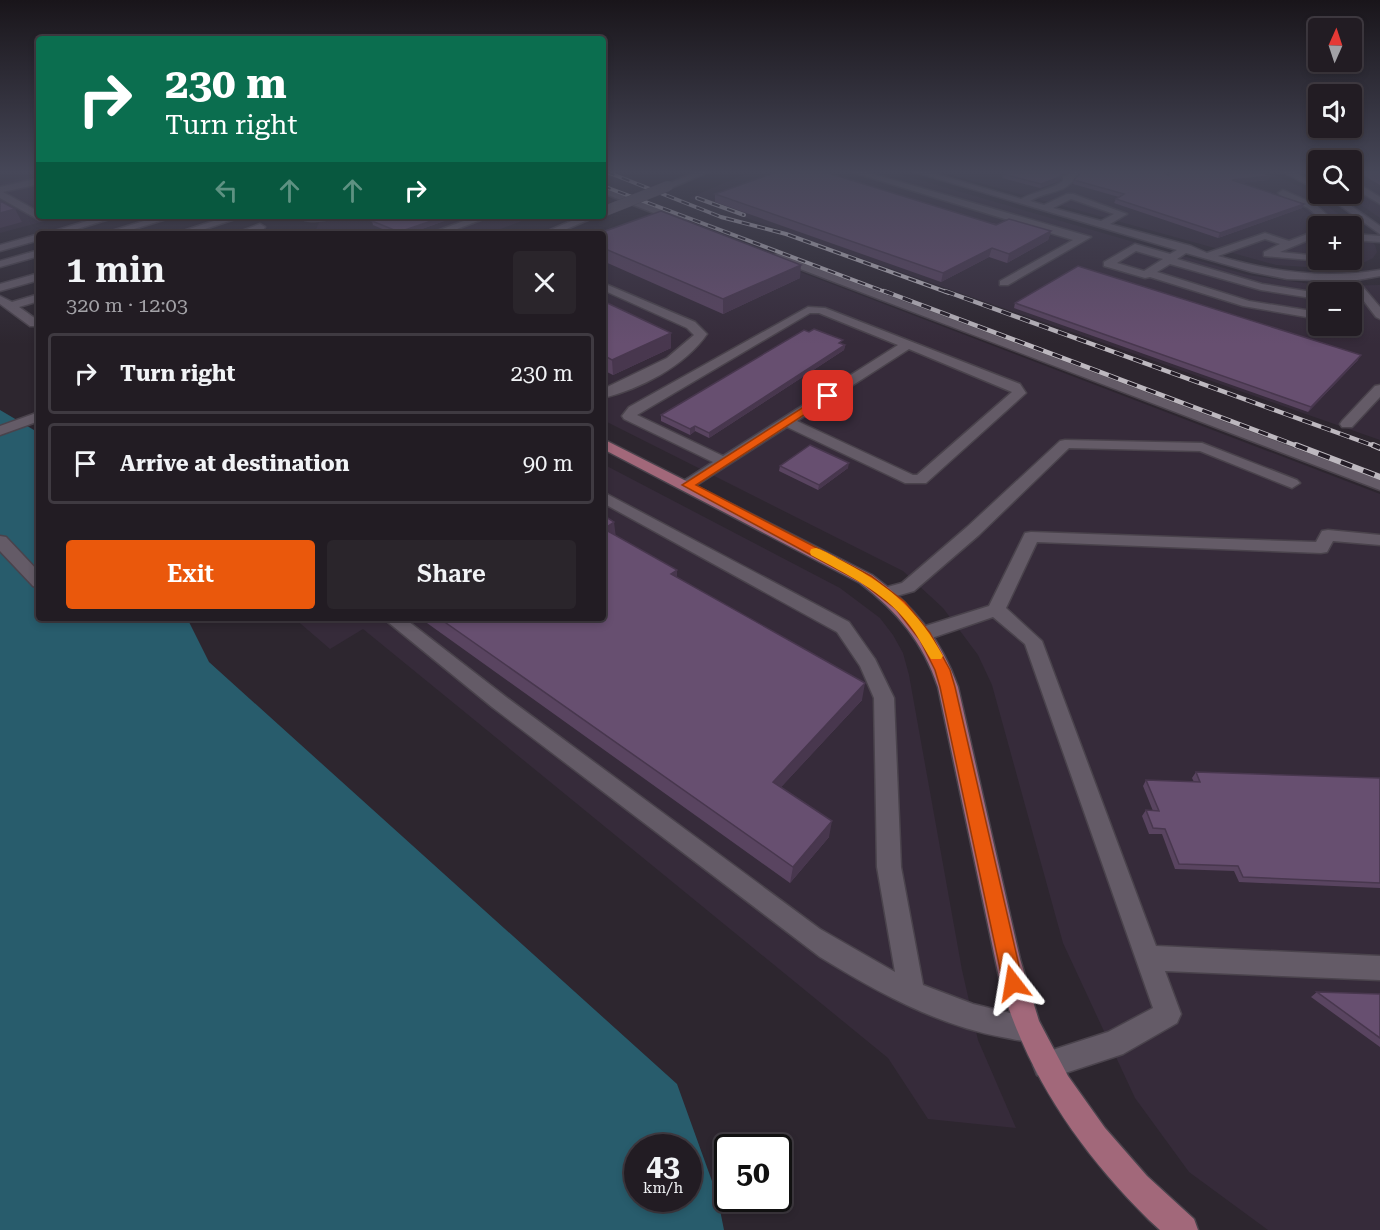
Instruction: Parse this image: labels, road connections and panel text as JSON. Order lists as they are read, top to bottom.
{
  "north": "top",
  "page": {
    "map_buttons": ["+", "−"],
    "turn": ["230 m", "Turn right"],
    "heading": ["1 min", "320 m · 12:03"],
    "list": [
      {
        "name": "Turn right",
        "value": "230 m"
      },
      {
        "name": "Arrive at destination",
        "value": "90 m"
      }
    ],
    "buttons": ["Exit", "Share"],
    "speed": "43 km/h",
    "limit": "50"
  }
}
